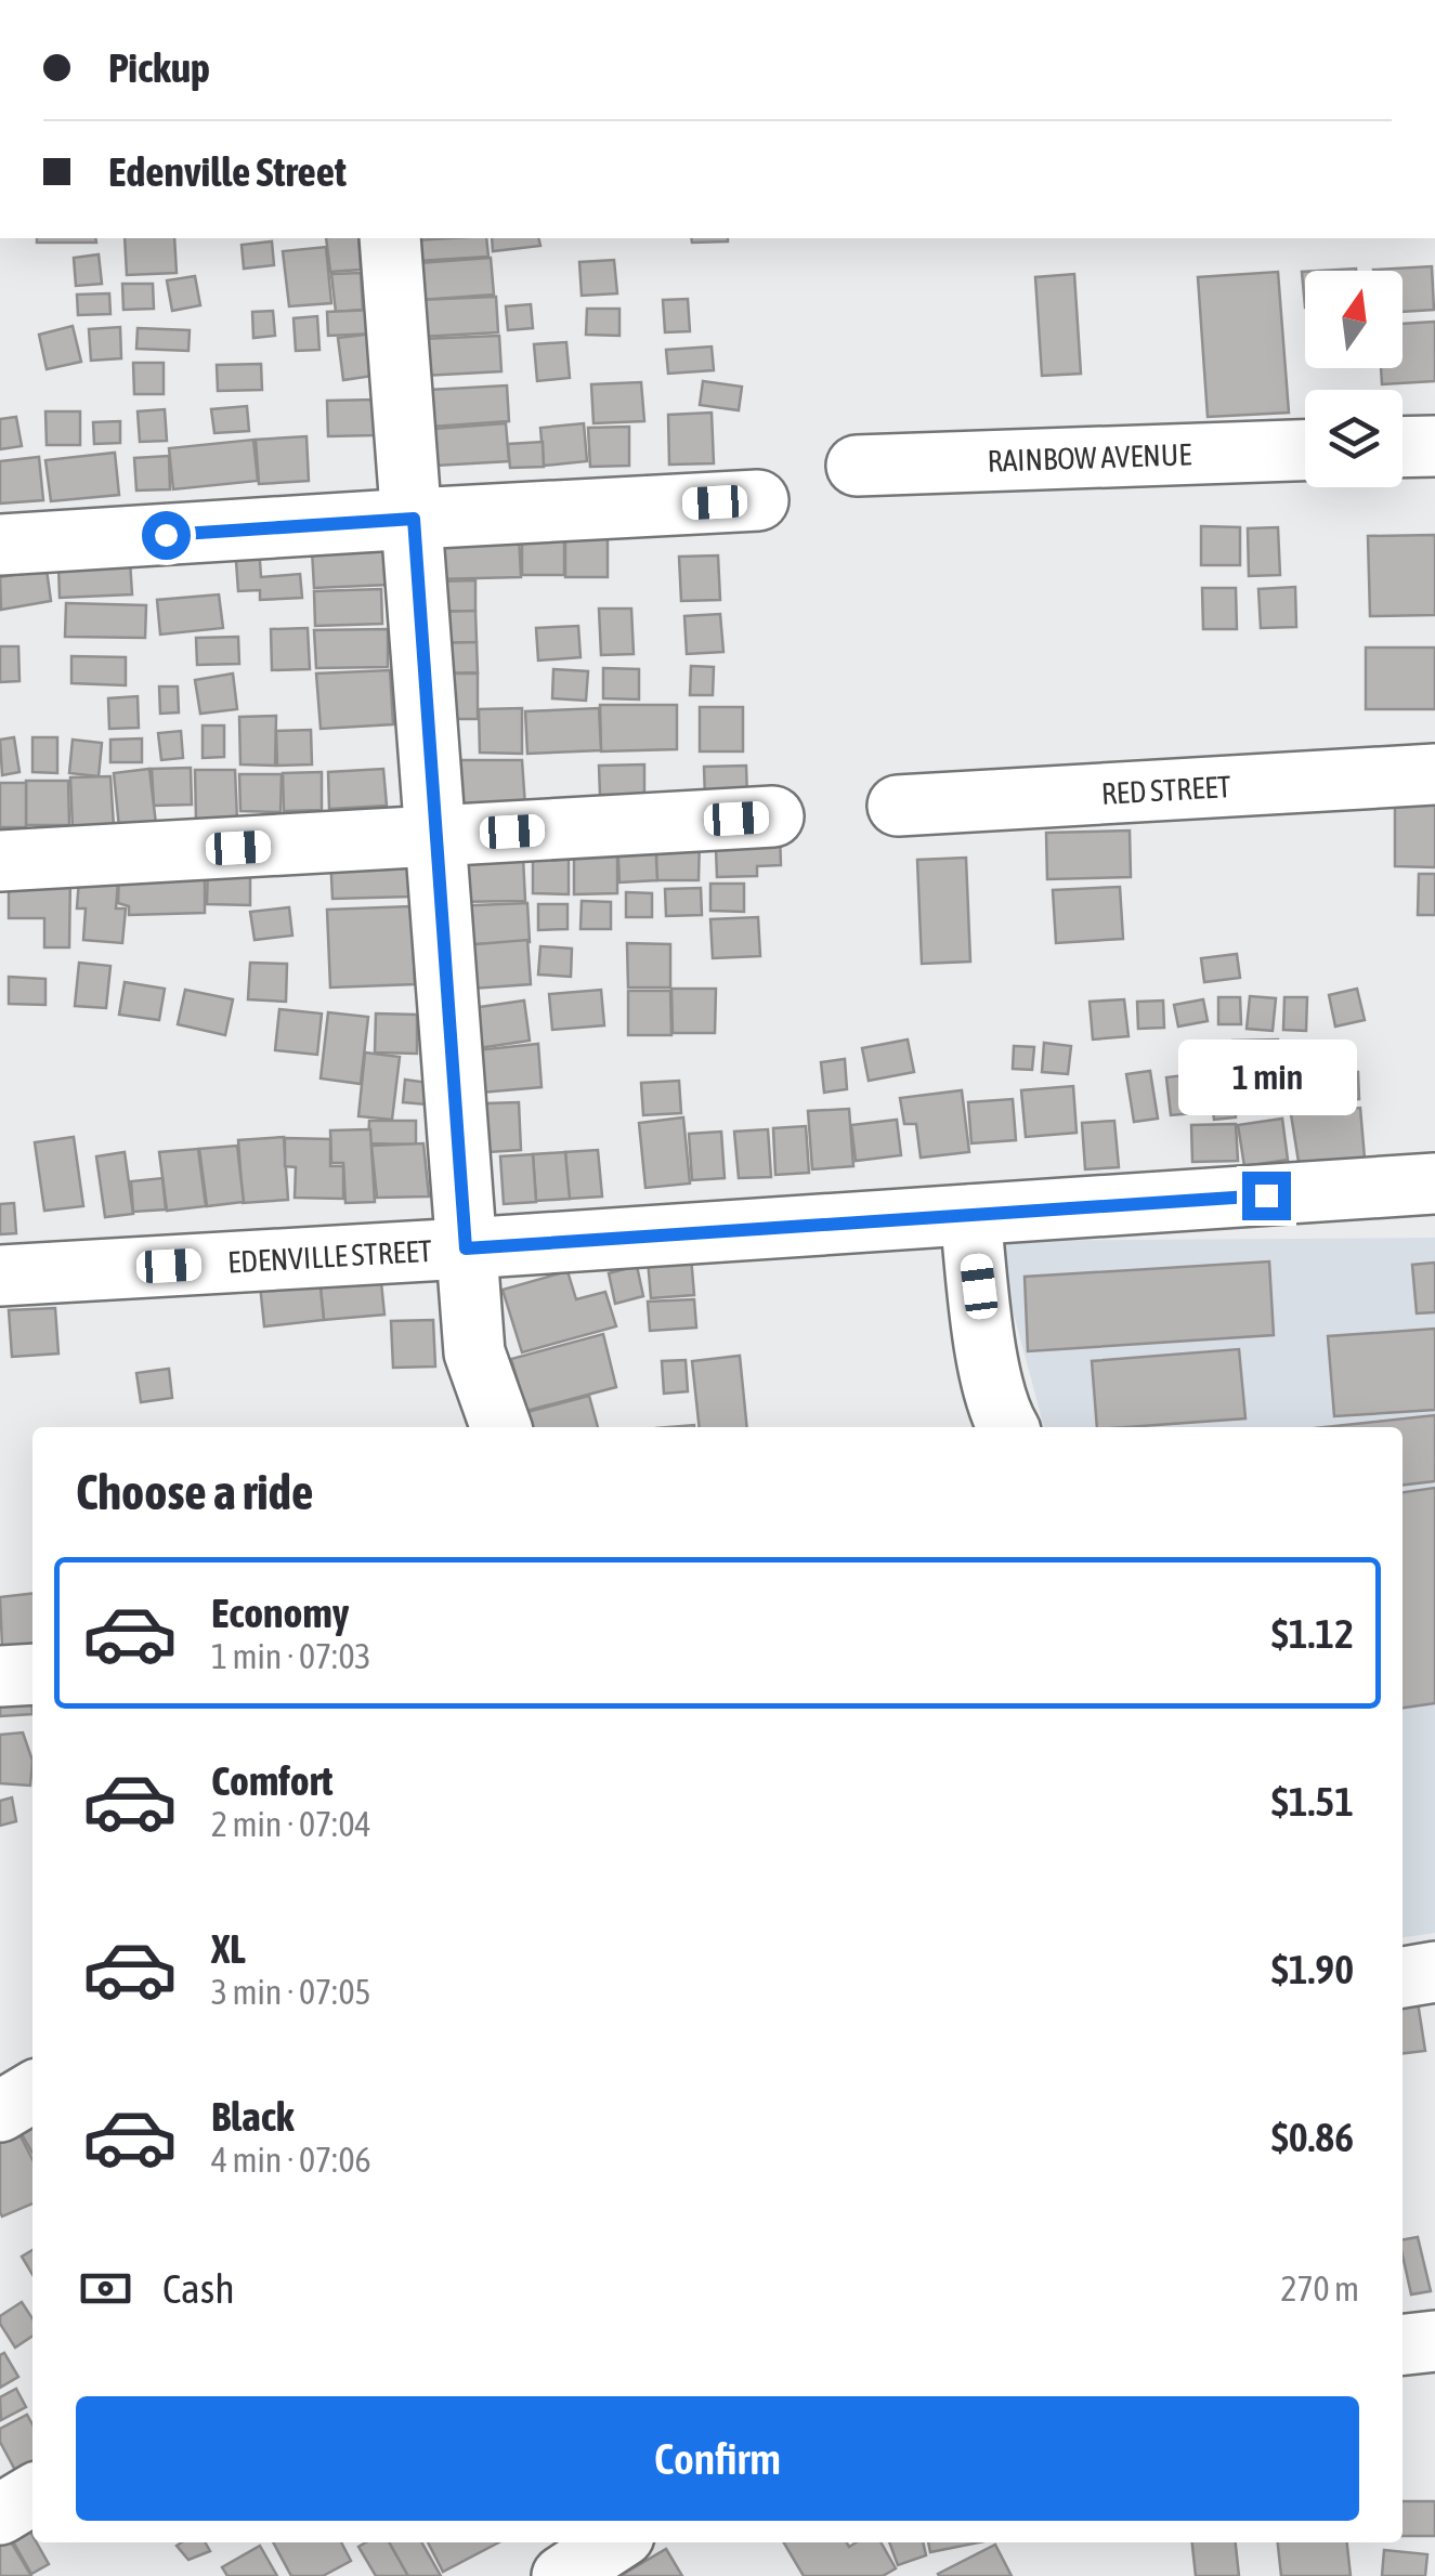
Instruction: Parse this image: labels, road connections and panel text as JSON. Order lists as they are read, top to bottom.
{
  "streets": {
    "street": ["RAINBOW AVENUE", "RED STREET", "EDENVILLE STREET"]
  },
  "north": "top",
  "page": {
    "banner": ["Pickup", "Edenville Street"],
    "bubble": "1 min",
    "heading": "Choose a ride",
    "list": [
      {
        "name": "Economy",
        "note": "1 min · 07:03",
        "value": "$1.12"
      },
      {
        "name": "Comfort",
        "note": "2 min · 07:04",
        "value": "$1.51"
      },
      {
        "name": "XL",
        "note": "3 min · 07:05",
        "value": "$1.90"
      },
      {
        "name": "Black",
        "note": "4 min · 07:06",
        "value": "$0.86"
      }
    ],
    "pay": ["Cash", "270 m"],
    "buttons": "Confirm"
  }
}
